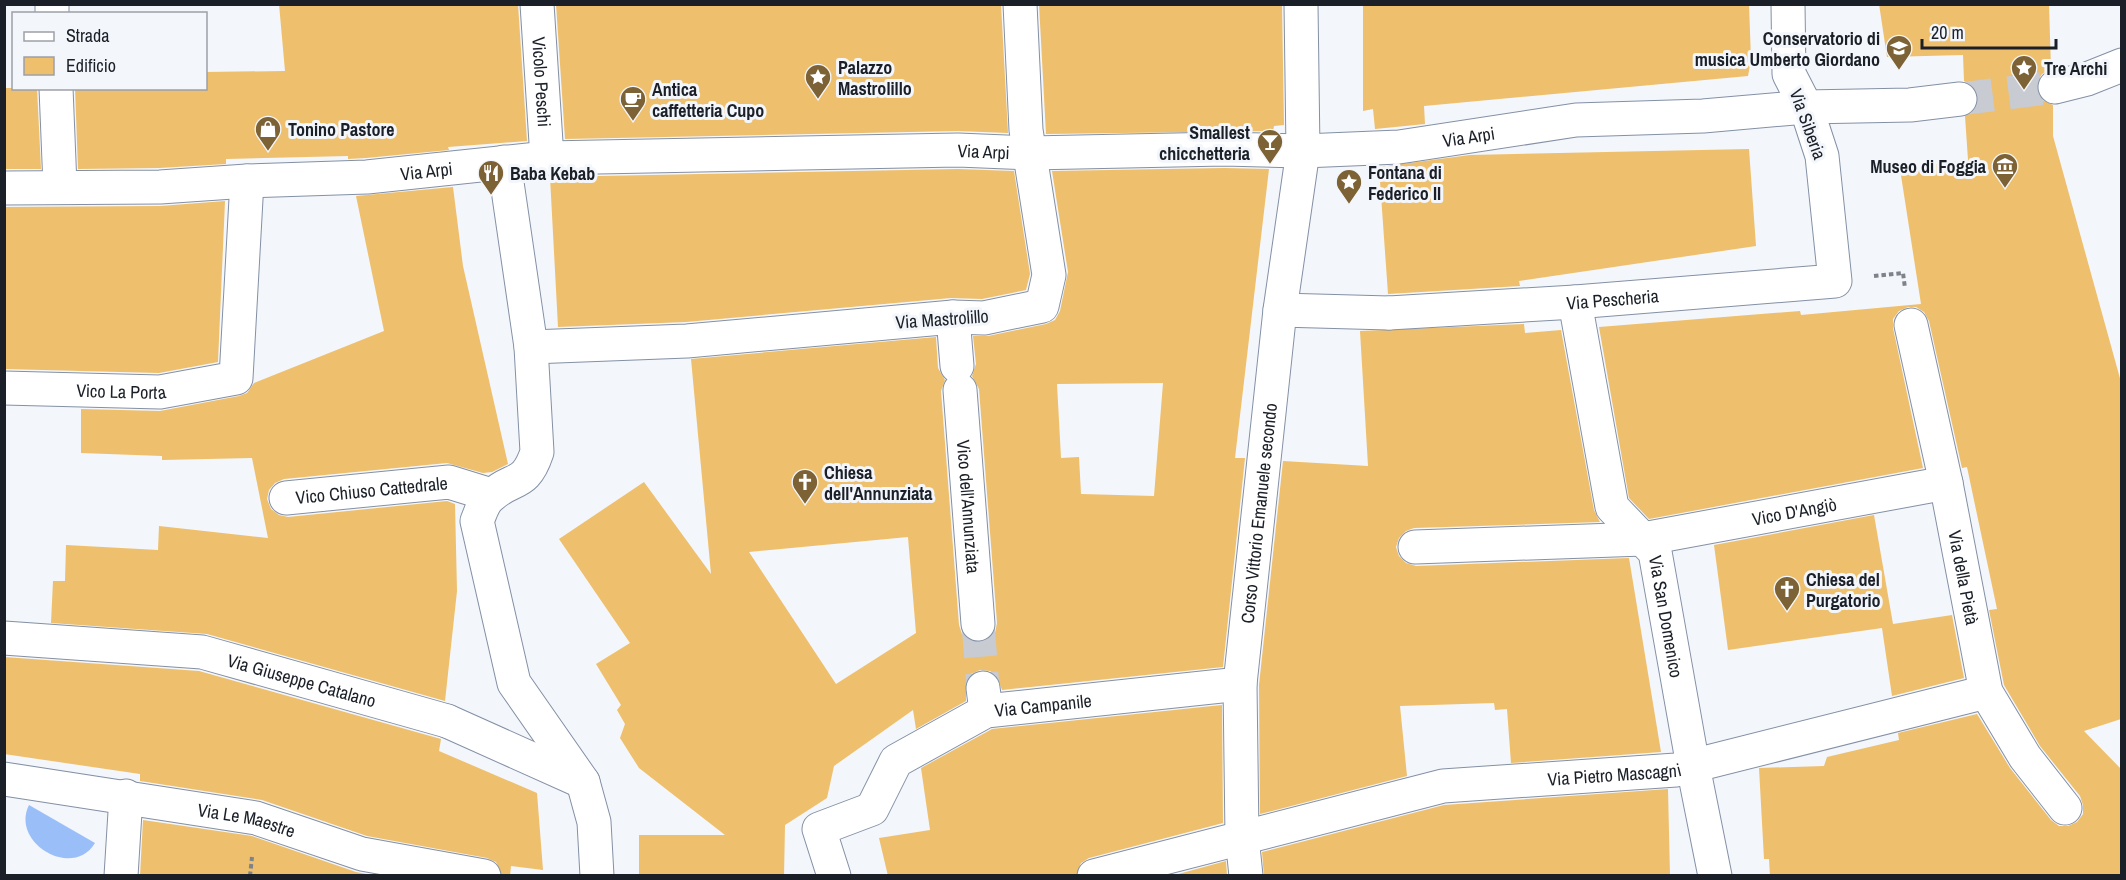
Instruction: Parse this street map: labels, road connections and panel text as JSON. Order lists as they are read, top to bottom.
{
  "streets": {
    "street": [
      "Vicolo Peschi",
      "Via Siberia",
      "Via Arpi",
      "Via Pescheria",
      "Via Mastrolillo",
      "Vico La Porta",
      "Vico Chiuso Cattedrale",
      "Vico dell'Annunziata",
      "Vico D'Angiò",
      "Corso Vittorio Emanuele secondo",
      "Via della Pietà",
      "Via San Domenico",
      "Via Giuseppe Catalano",
      "Via Campanile",
      "Via Pietro Mascagni",
      "Via Le Maestre"
    ]
  },
  "crossings": [
    ["Vicolo Peschi", "Via Arpi"],
    ["Via Siberia", "Via Arpi"],
    ["Via Siberia", "Via Pescheria"],
    ["Via Arpi", "Via Mastrolillo"],
    ["Via Arpi", "Vico La Porta"],
    ["Via Arpi", "Corso Vittorio Emanuele secondo"],
    ["Via Pescheria", "Corso Vittorio Emanuele secondo"],
    ["Via Pescheria", "Via San Domenico"],
    ["Via Mastrolillo", "Vico dell'Annunziata"],
    ["Vico D'Angiò", "Via della Pietà"],
    ["Vico D'Angiò", "Via San Domenico"],
    ["Corso Vittorio Emanuele secondo", "Via Campanile"],
    ["Corso Vittorio Emanuele secondo", "Via Pietro Mascagni"],
    ["Via della Pietà", "Via Pietro Mascagni"],
    ["Via San Domenico", "Via Pietro Mascagni"]
  ],
  "places": {
    "school or university": ["Conservatorio di musica Umberto Giordano"],
    "place": ["Tre Archi", "Palazzo Mastrolillo", "Fontana di Federico II"],
    "cafe": ["Antica caffetteria Cupo"],
    "shop": ["Tonino Pastore"],
    "bar": ["Smallest chicchetteria"],
    "museum": ["Museo di Foggia"],
    "restaurant": ["Baba Kebab"],
    "church": ["Chiesa dell'Annunziata", "Chiesa del Purgatorio"]
  },
  "legend": ["Strada", "Edificio"],
  "scale_bar": "20 m"
}
